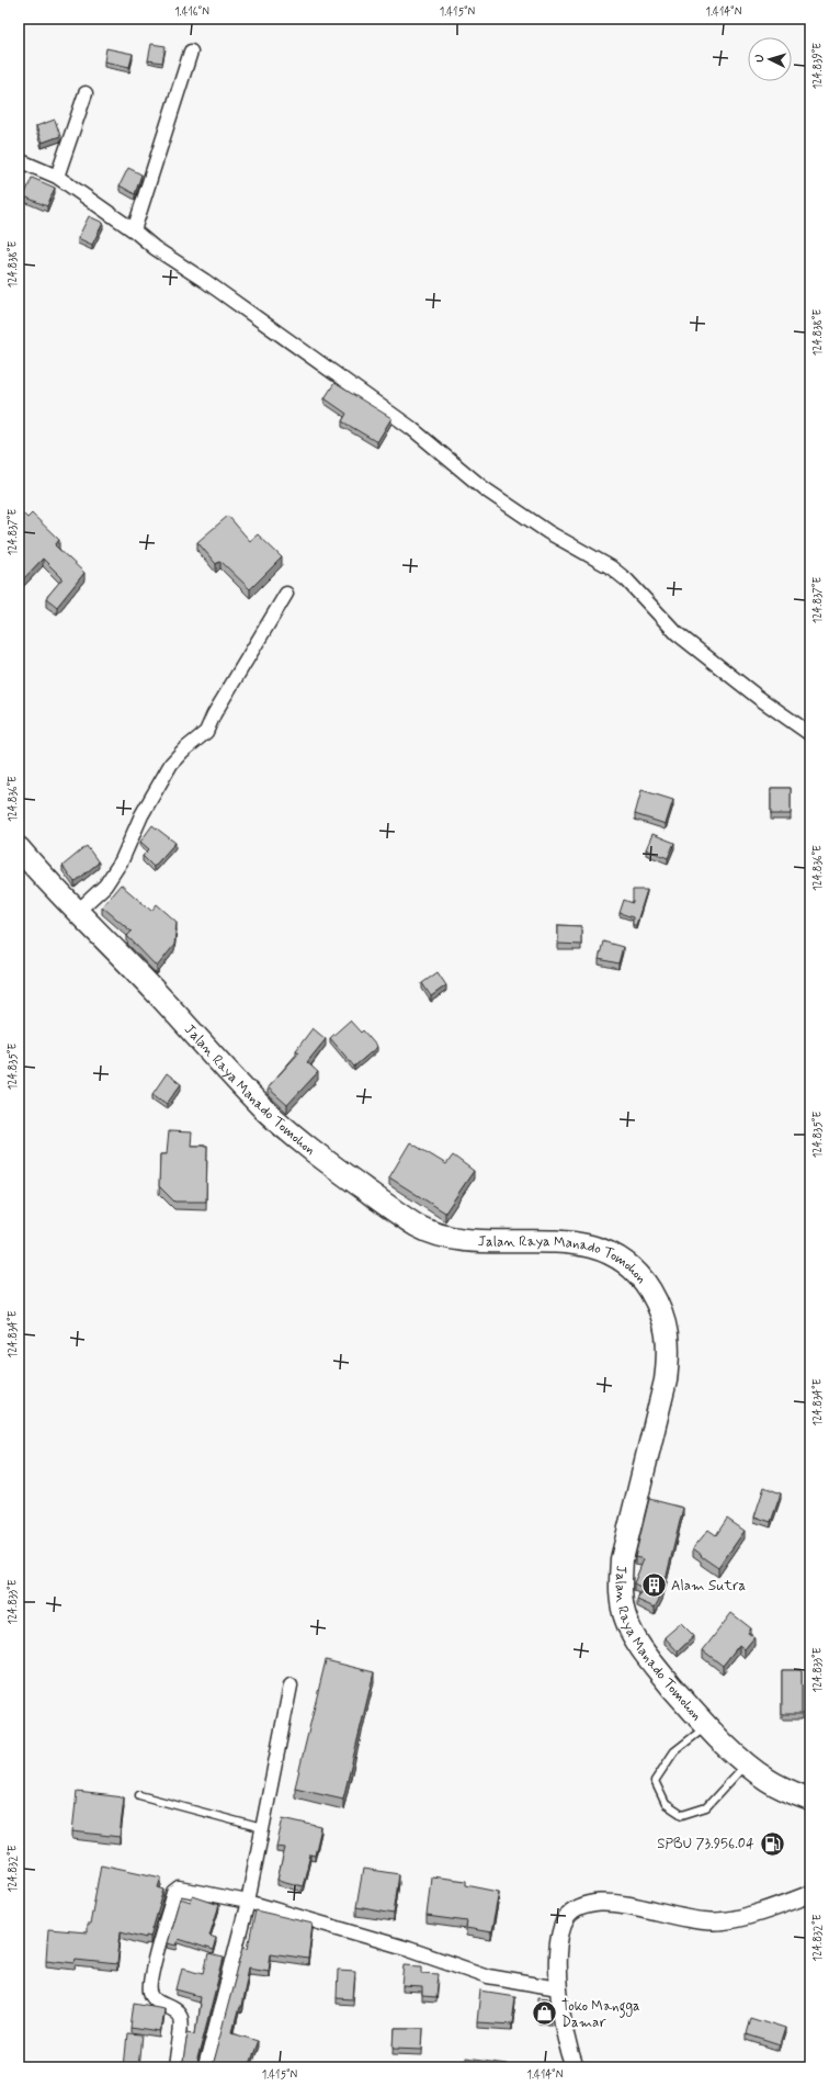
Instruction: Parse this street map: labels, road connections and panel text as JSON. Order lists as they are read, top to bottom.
{
  "streets": {
    "highway": ["Jalan Raya Manado Tomohon"]
  },
  "places": {
    "building": ["Alam Sutra"],
    "fuel station": ["SPBU 73.956.04"],
    "shop": ["Toko Mangga Damar"]
  },
  "north": "left",
  "coordinates": [
    "1.416°N",
    "1.415°N",
    "1.414°N",
    "124.839°E",
    "124.838°E",
    "124.837°E",
    "124.836°E",
    "124.835°E",
    "124.834°E",
    "124.833°E",
    "124.832°E"
  ]
}
